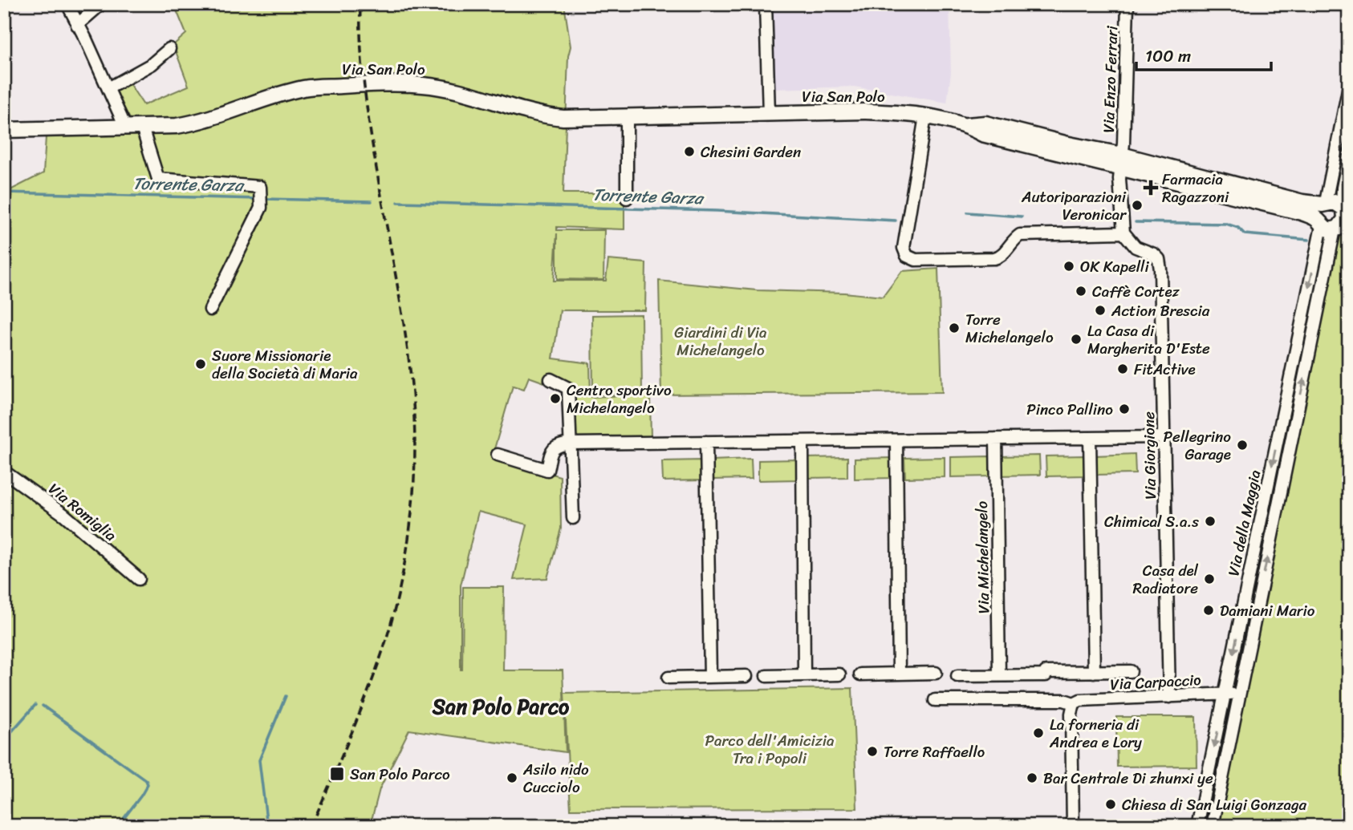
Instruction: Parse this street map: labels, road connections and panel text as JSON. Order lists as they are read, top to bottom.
{
  "streets": {
    "main road": ["Via San Polo"],
    "street": [
      "Via Enzo Ferrari",
      "Via Giorgione",
      "Via Romiglia",
      "Via della Maggia",
      "Via Michelangelo",
      "Via Carpaccio"
    ]
  },
  "crossings": [
    ["Via San Polo", "Via Enzo Ferrari"],
    ["Via San Polo", "Via della Maggia"],
    ["Via Giorgione", "Via Carpaccio"],
    ["Via della Maggia", "Via Carpaccio"]
  ],
  "districts": ["San Polo Parco"],
  "water": ["Torrente Garza"],
  "parks": ["Giardini di Via Michelangelo", "Parco dell'Amicizia Tra i Popoli"],
  "places": {
    "other": [
      "Chesini Garden",
      "Autoriparazioni Veronicar",
      "OK Kapelli",
      "Caffè Cortez",
      "Action Brescia",
      "Torre Michelangelo",
      "La Casa di Margherita D'Este",
      "Suore Missionarie della Società di Maria",
      "FitActive",
      "Centro sportivo Michelangelo",
      "Pinco Pallino",
      "Pellegrino Garage",
      "Chimical S.a.s",
      "Casa del Radiatore",
      "Damiani Mario",
      "La forneria di Andrea e Lory",
      "Torre Raffaello",
      "Asilo nido Cucciolo",
      "Bar Centrale Di zhunxi ye",
      "Chiesa di San Luigi Gonzaga"
    ],
    "health": ["Farmacia Ragazzoni"],
    "transit": ["San Polo Parco"]
  },
  "scale_bar": "100 m"
}
